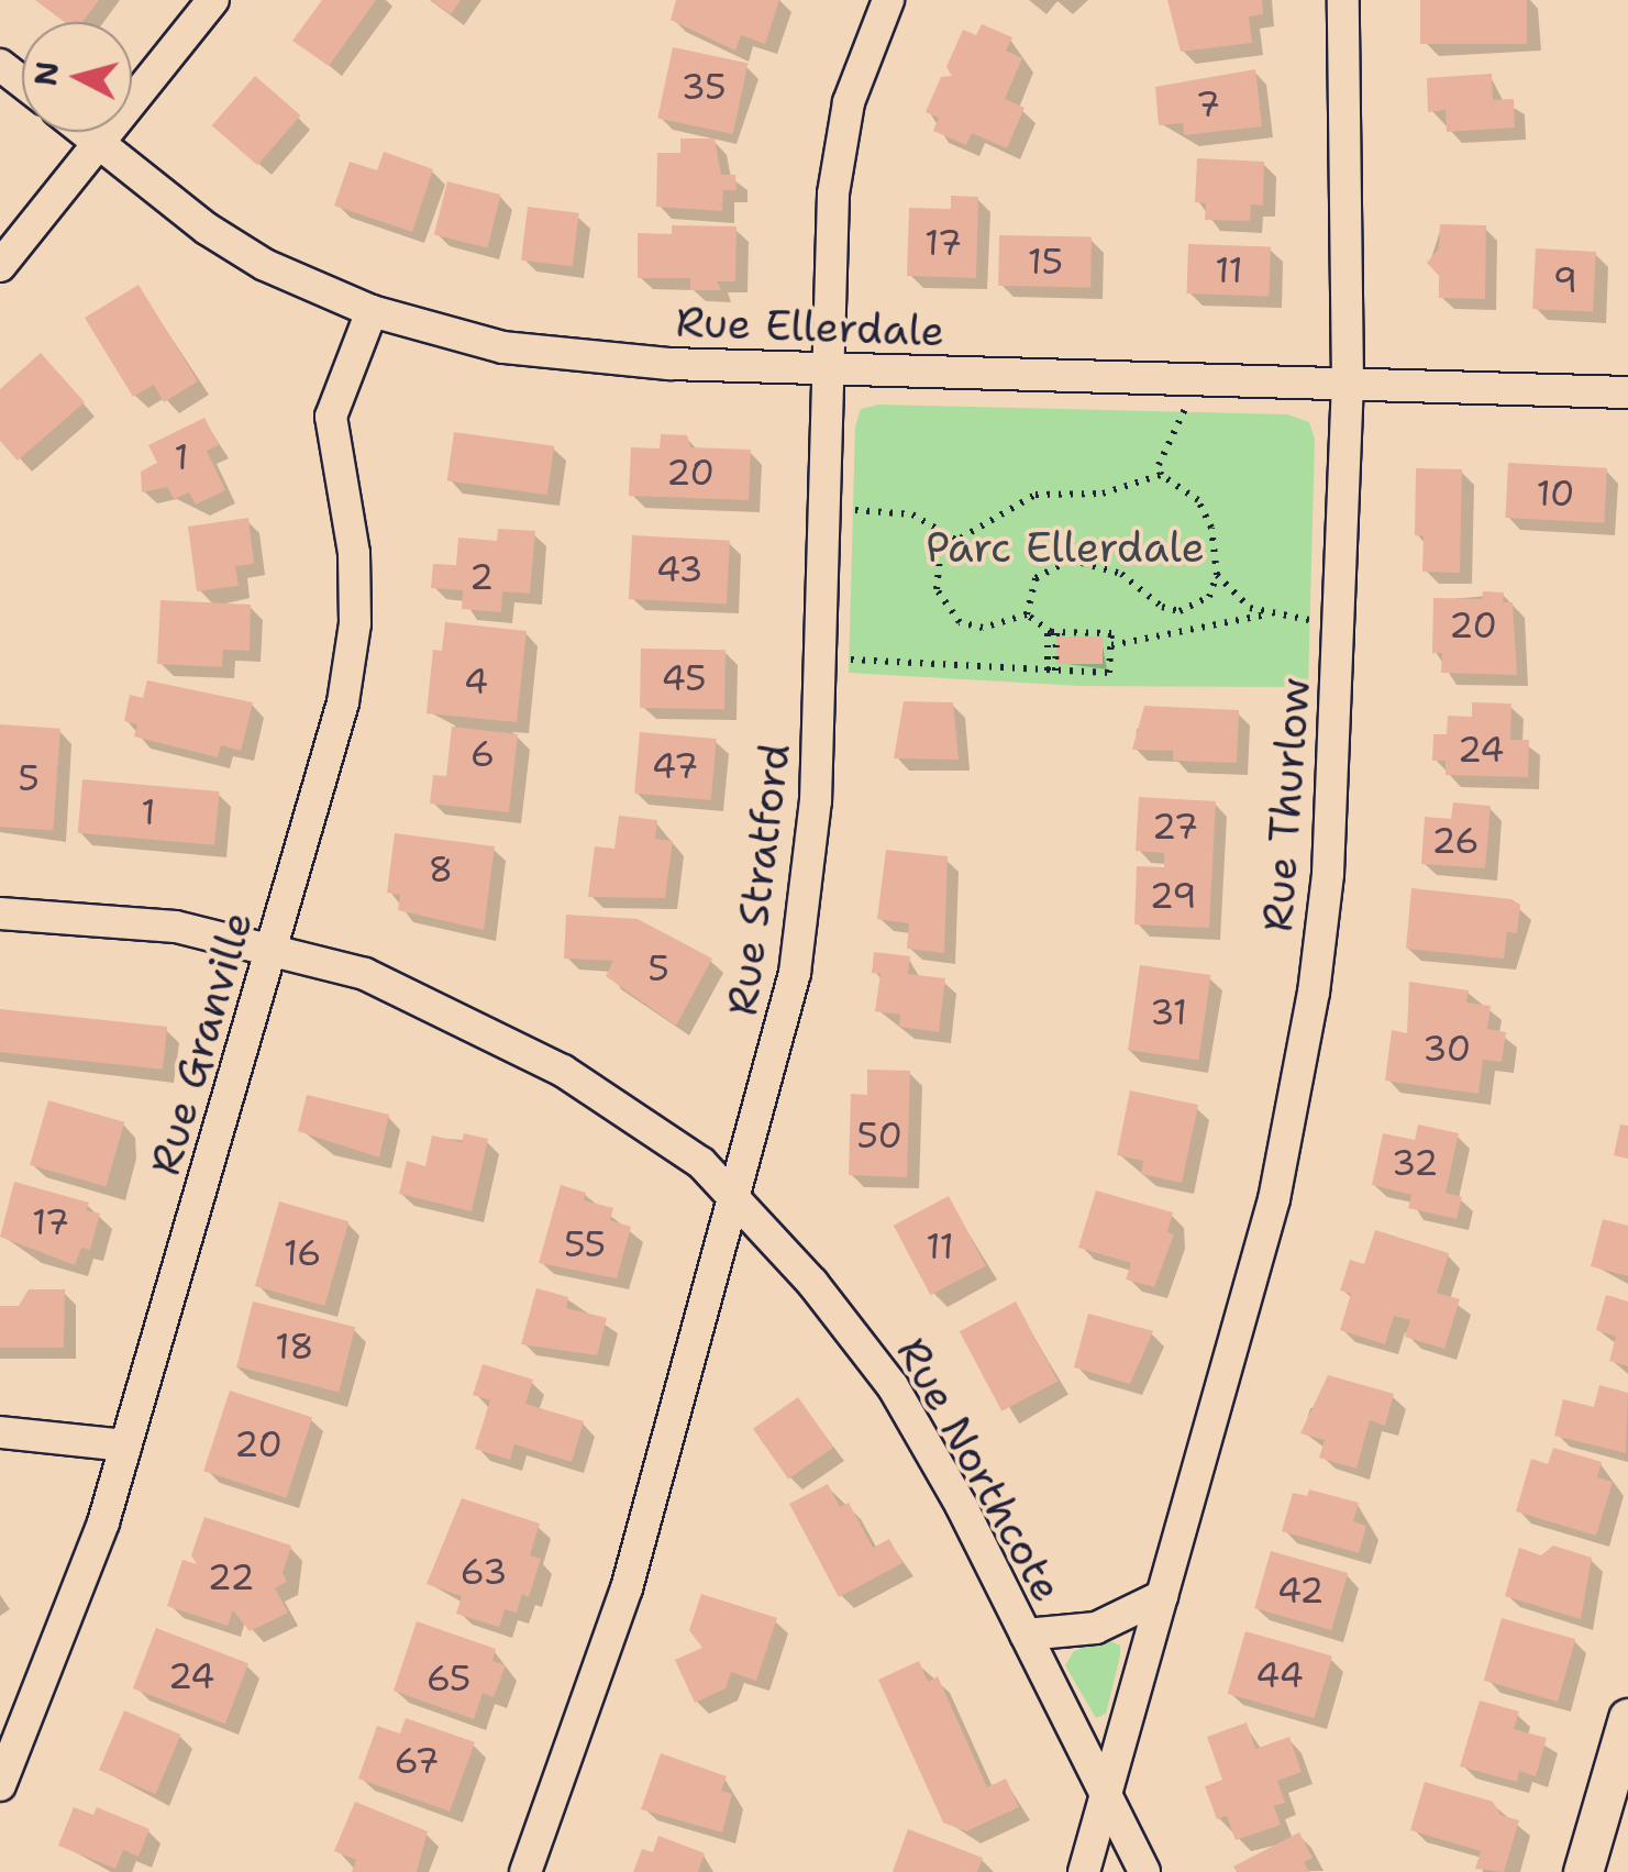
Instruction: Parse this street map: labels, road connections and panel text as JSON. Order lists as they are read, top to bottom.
{
  "streets": {
    "street": [
      "Rue Ellerdale",
      "Rue Thurlow",
      "Rue Stratford",
      "Rue Granville",
      "Rue Northcote"
    ]
  },
  "crossings": [
    ["Rue Ellerdale", "Rue Thurlow"],
    ["Rue Ellerdale", "Rue Stratford"],
    ["Rue Ellerdale", "Rue Granville"],
    ["Rue Thurlow", "Rue Northcote"],
    ["Rue Stratford", "Rue Northcote"],
    ["Rue Granville", "Rue Northcote"]
  ],
  "parks": ["Parc Ellerdale"],
  "house_numbers": [
    "35",
    "7",
    "17",
    "15",
    "11",
    "9",
    "1",
    "20",
    "10",
    "43",
    "2",
    "20",
    "45",
    "4",
    "24",
    "6",
    "47",
    "5",
    "1",
    "27",
    "26",
    "8",
    "29",
    "5",
    "31",
    "30",
    "50",
    "32",
    "17",
    "55",
    "11",
    "16",
    "18",
    "20",
    "63",
    "22",
    "42",
    "44",
    "24",
    "65",
    "67"
  ],
  "north": "left"
}
